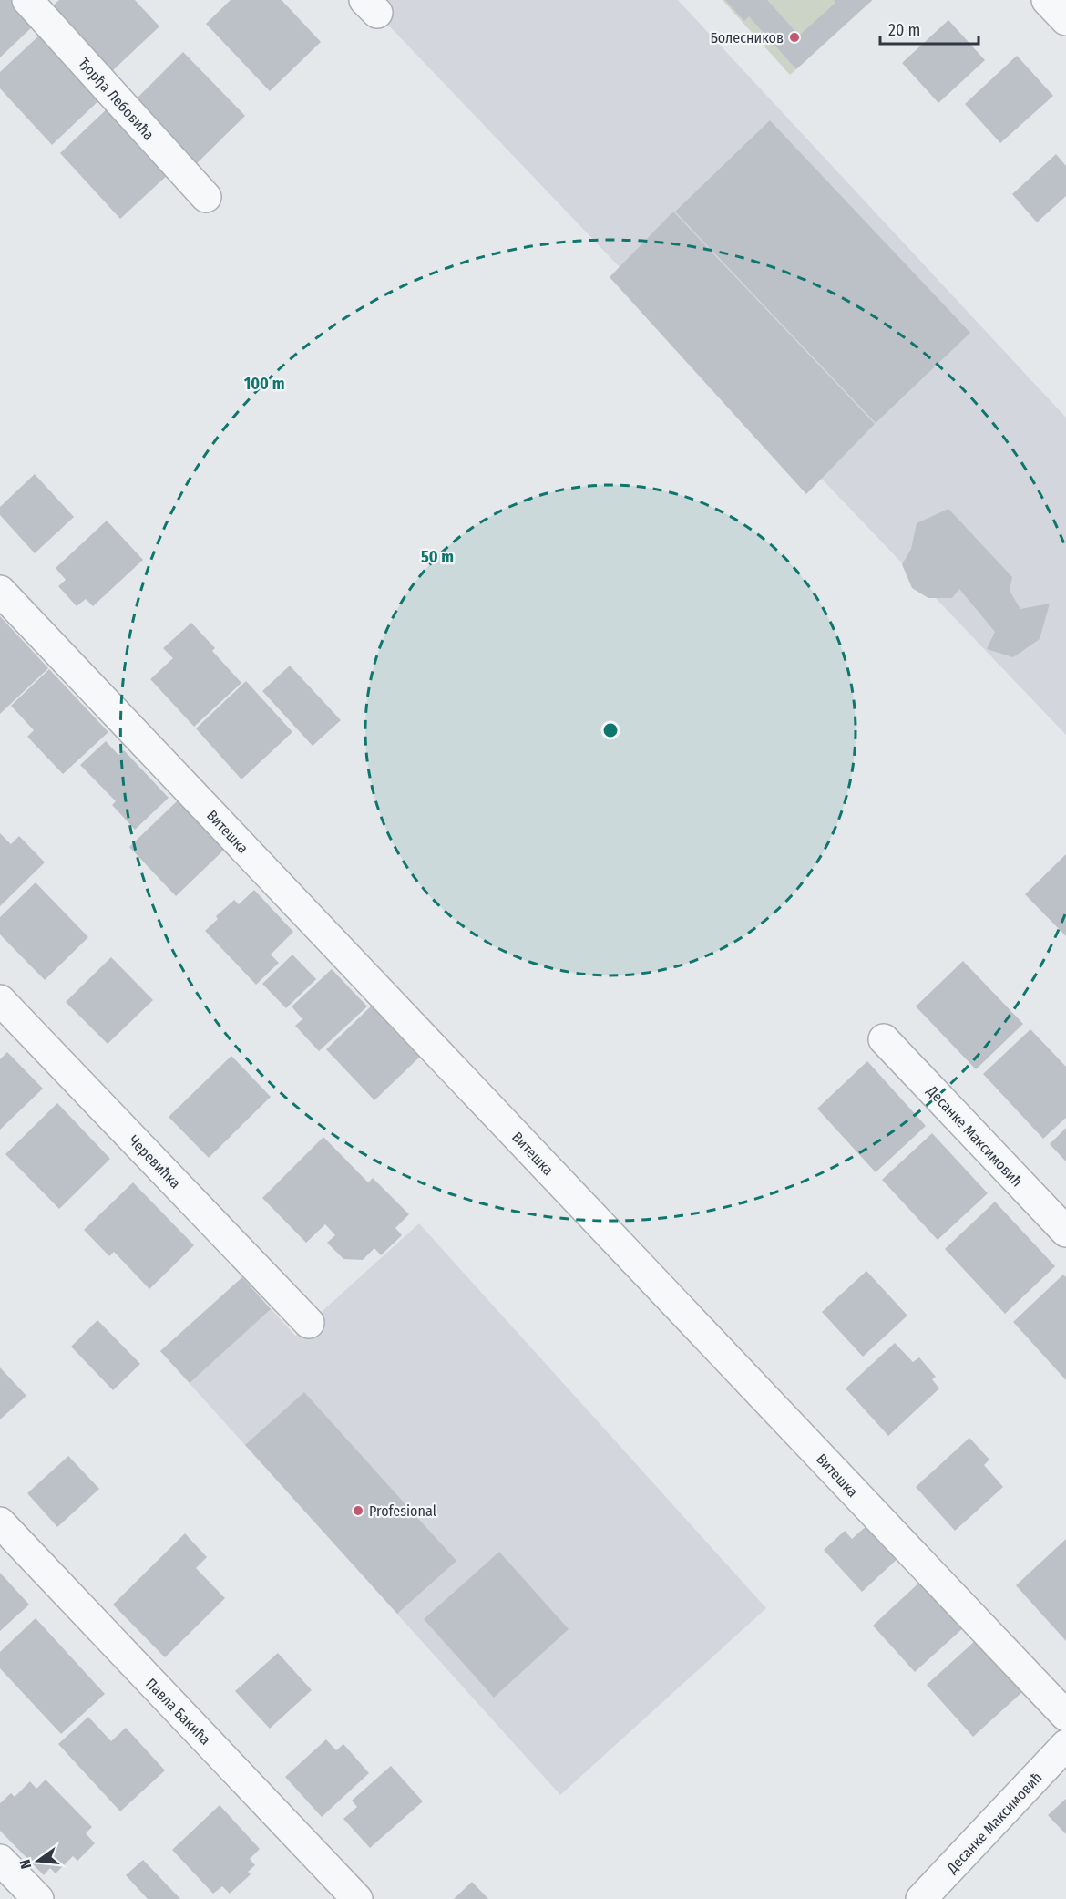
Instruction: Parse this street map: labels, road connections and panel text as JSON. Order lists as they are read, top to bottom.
{
  "streets": {
    "street": [
      "Ђорђа Лебовића",
      "Витешка",
      "Десанке Максимовић",
      "Черевићка",
      "Павла Бакића"
    ]
  },
  "places": ["Болесников", "Profesional"],
  "scale_bar": "20 m",
  "north": "left",
  "rings": ["100 m", "50 m"]
}
